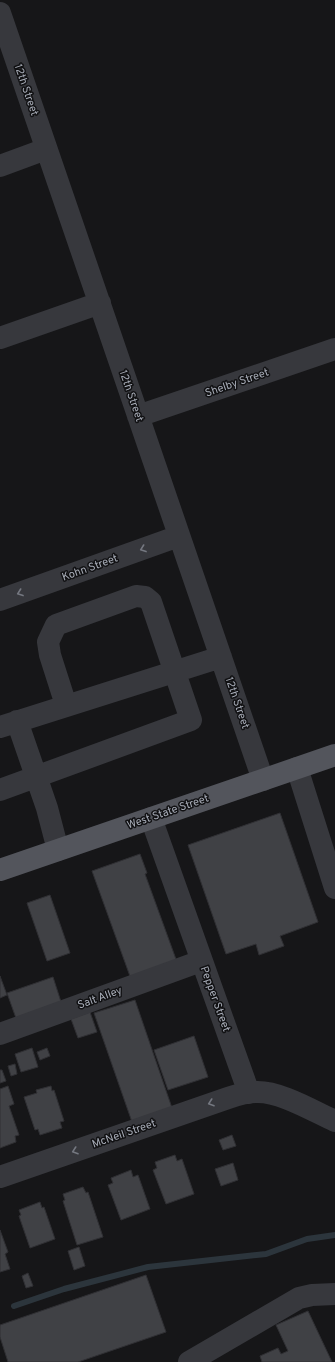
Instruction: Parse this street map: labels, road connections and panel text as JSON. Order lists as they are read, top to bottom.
{
  "streets": {
    "main road": ["West State Street"],
    "street": [
      "12th Street",
      "Shelby Street",
      "Kohn Street",
      "Salt Alley",
      "Pepper Street",
      "McNeil Street"
    ]
  },
  "crossings": [
    ["12th Street", "Shelby Street"],
    ["12th Street", "Kohn Street"],
    ["12th Street", "West State Street"],
    ["West State Street", "Pepper Street"],
    ["Salt Alley", "Pepper Street"],
    ["Pepper Street", "McNeil Street"]
  ],
  "one_way": ["McNeil Street"]
}
